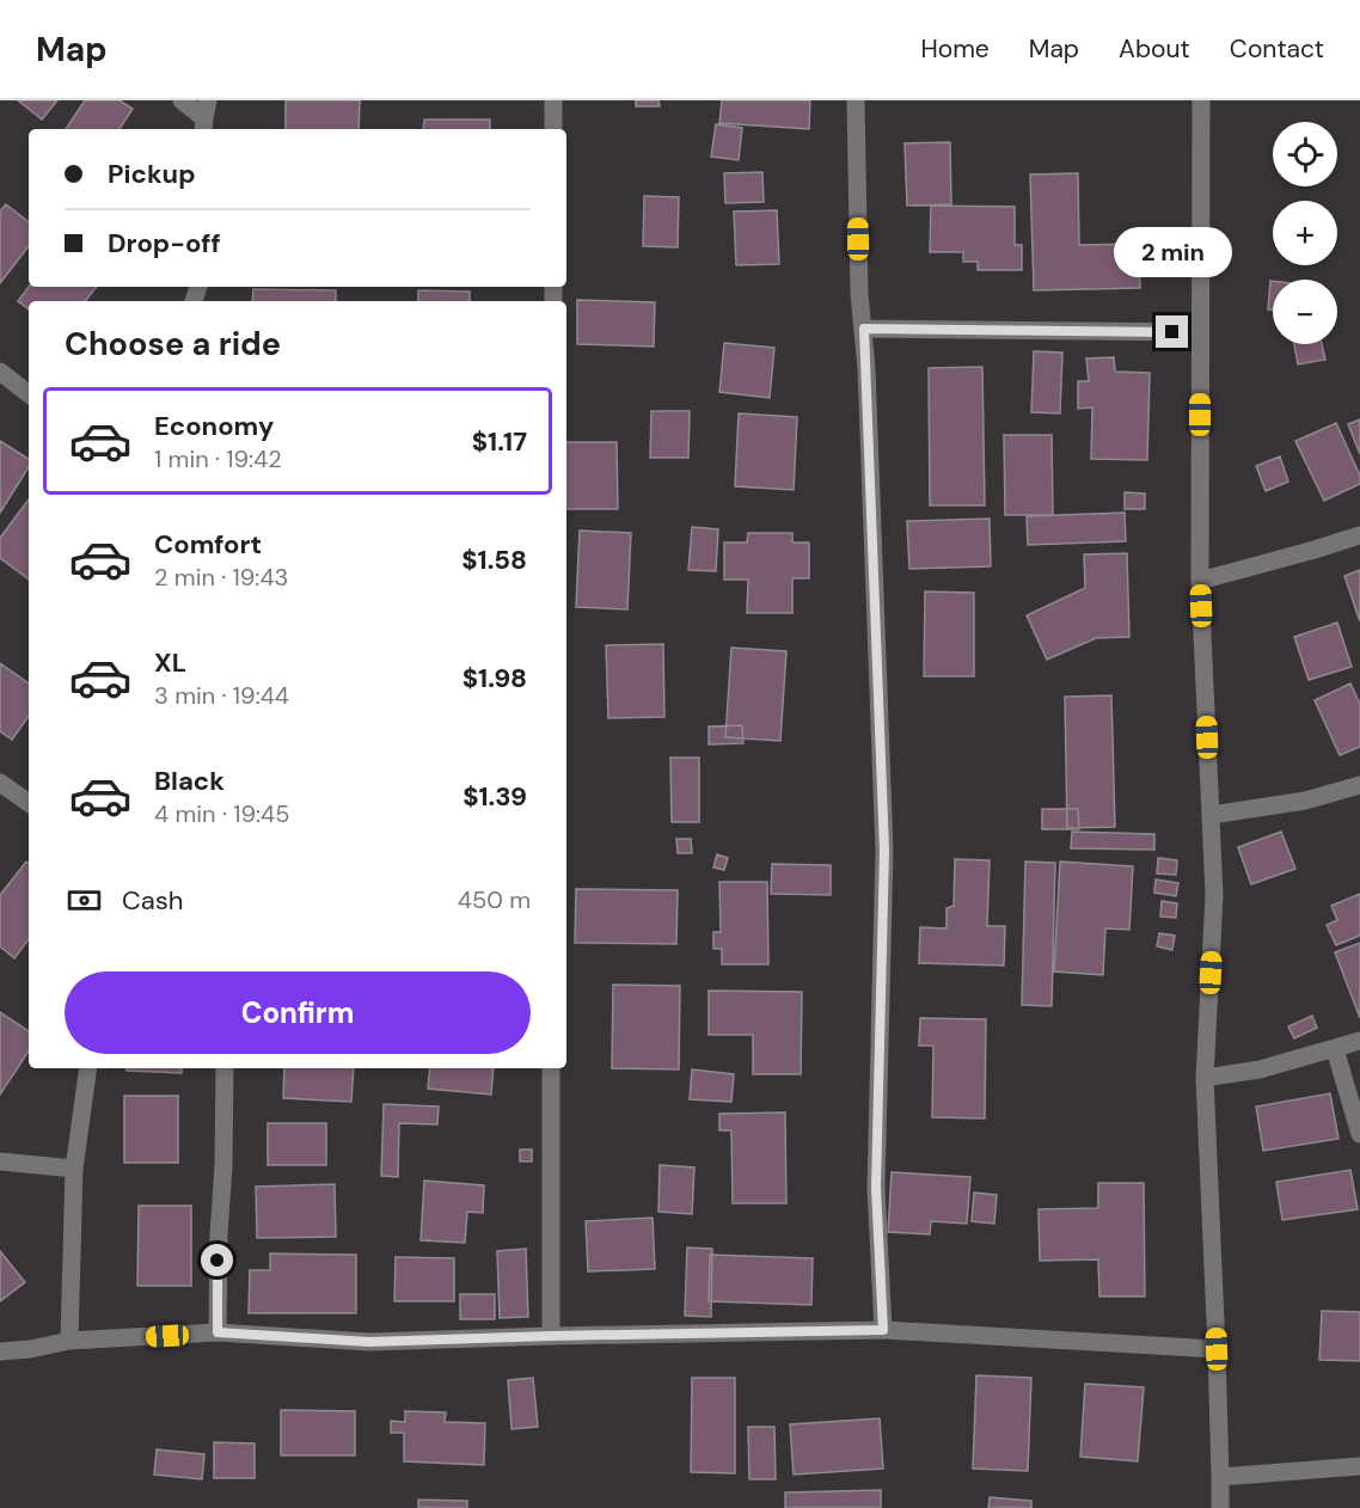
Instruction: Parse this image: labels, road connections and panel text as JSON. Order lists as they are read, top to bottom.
{
  "page": {
    "header": "Map",
    "nav": [
      "Home",
      "Map",
      "About",
      "Contact"
    ],
    "map_buttons": ["+", "−"],
    "banner": ["Pickup", "Drop-off"],
    "bubble": "2 min",
    "heading": "Choose a ride",
    "list": [
      {
        "name": "Economy",
        "note": "1 min · 19:42",
        "value": "$1.17"
      },
      {
        "name": "Comfort",
        "note": "2 min · 19:43",
        "value": "$1.58"
      },
      {
        "name": "XL",
        "note": "3 min · 19:44",
        "value": "$1.98"
      },
      {
        "name": "Black",
        "note": "4 min · 19:45",
        "value": "$1.39"
      }
    ],
    "pay": ["Cash", "450 m"],
    "buttons": "Confirm"
  }
}
